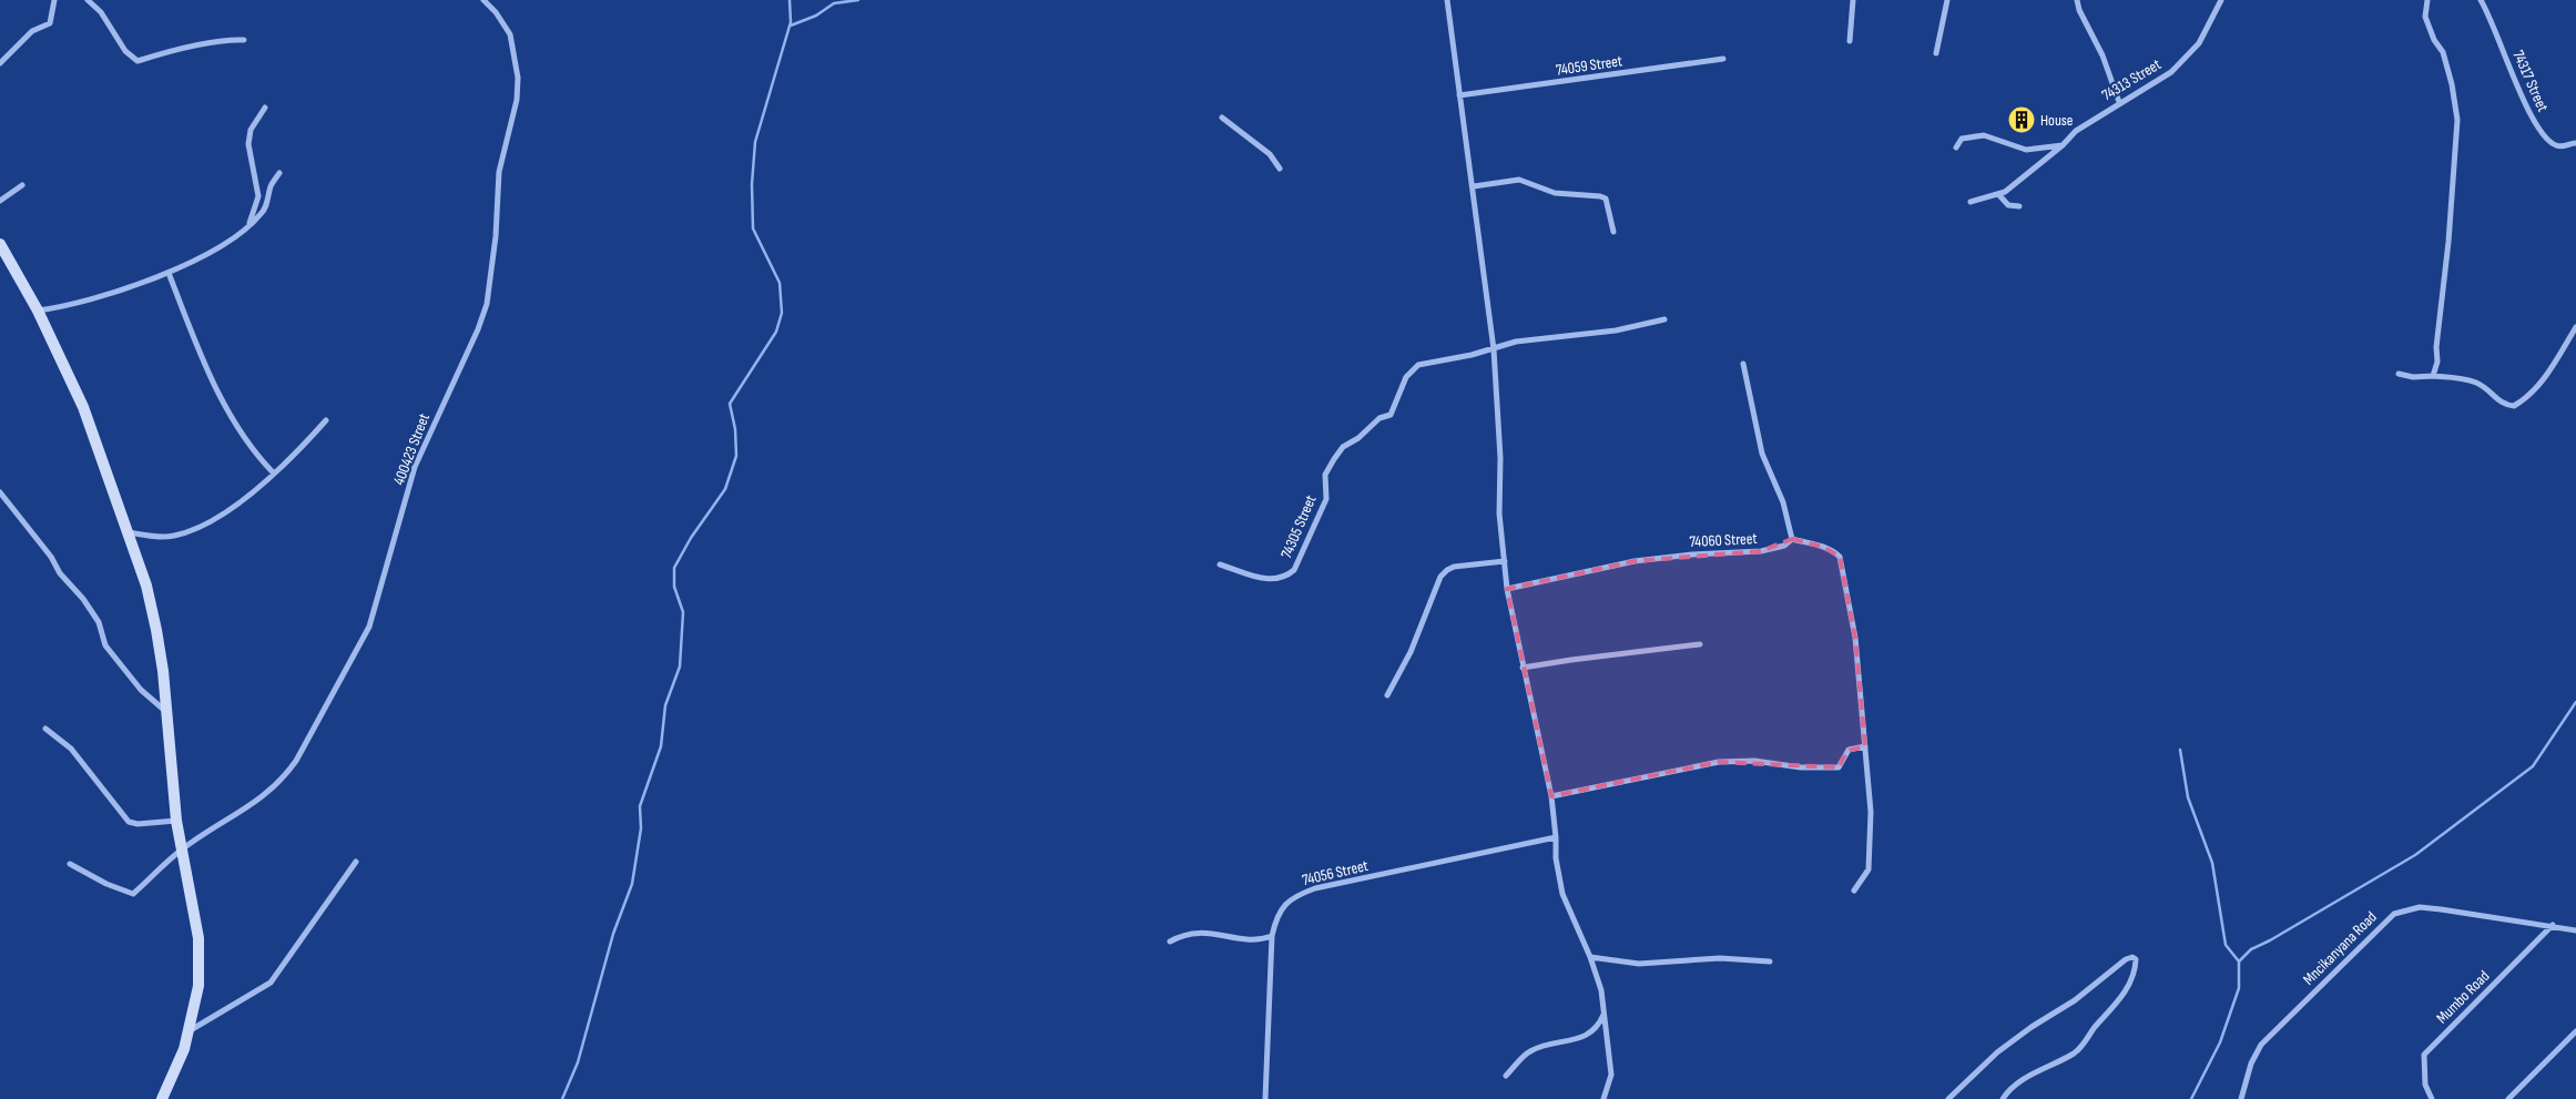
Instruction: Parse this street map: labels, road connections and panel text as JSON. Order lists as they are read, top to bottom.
{
  "streets": {
    "street": [
      "74059 Street",
      "74313 Street",
      "74317 Street",
      "400423 Street",
      "74305 Street",
      "74060 Street",
      "74056 Street",
      "Mncikanyana Road",
      "Mumbo Road"
    ]
  },
  "crossings": [
    ["Mncikanyana Road", "Mumbo Road"]
  ],
  "places": {
    "building": ["House"]
  }
}
